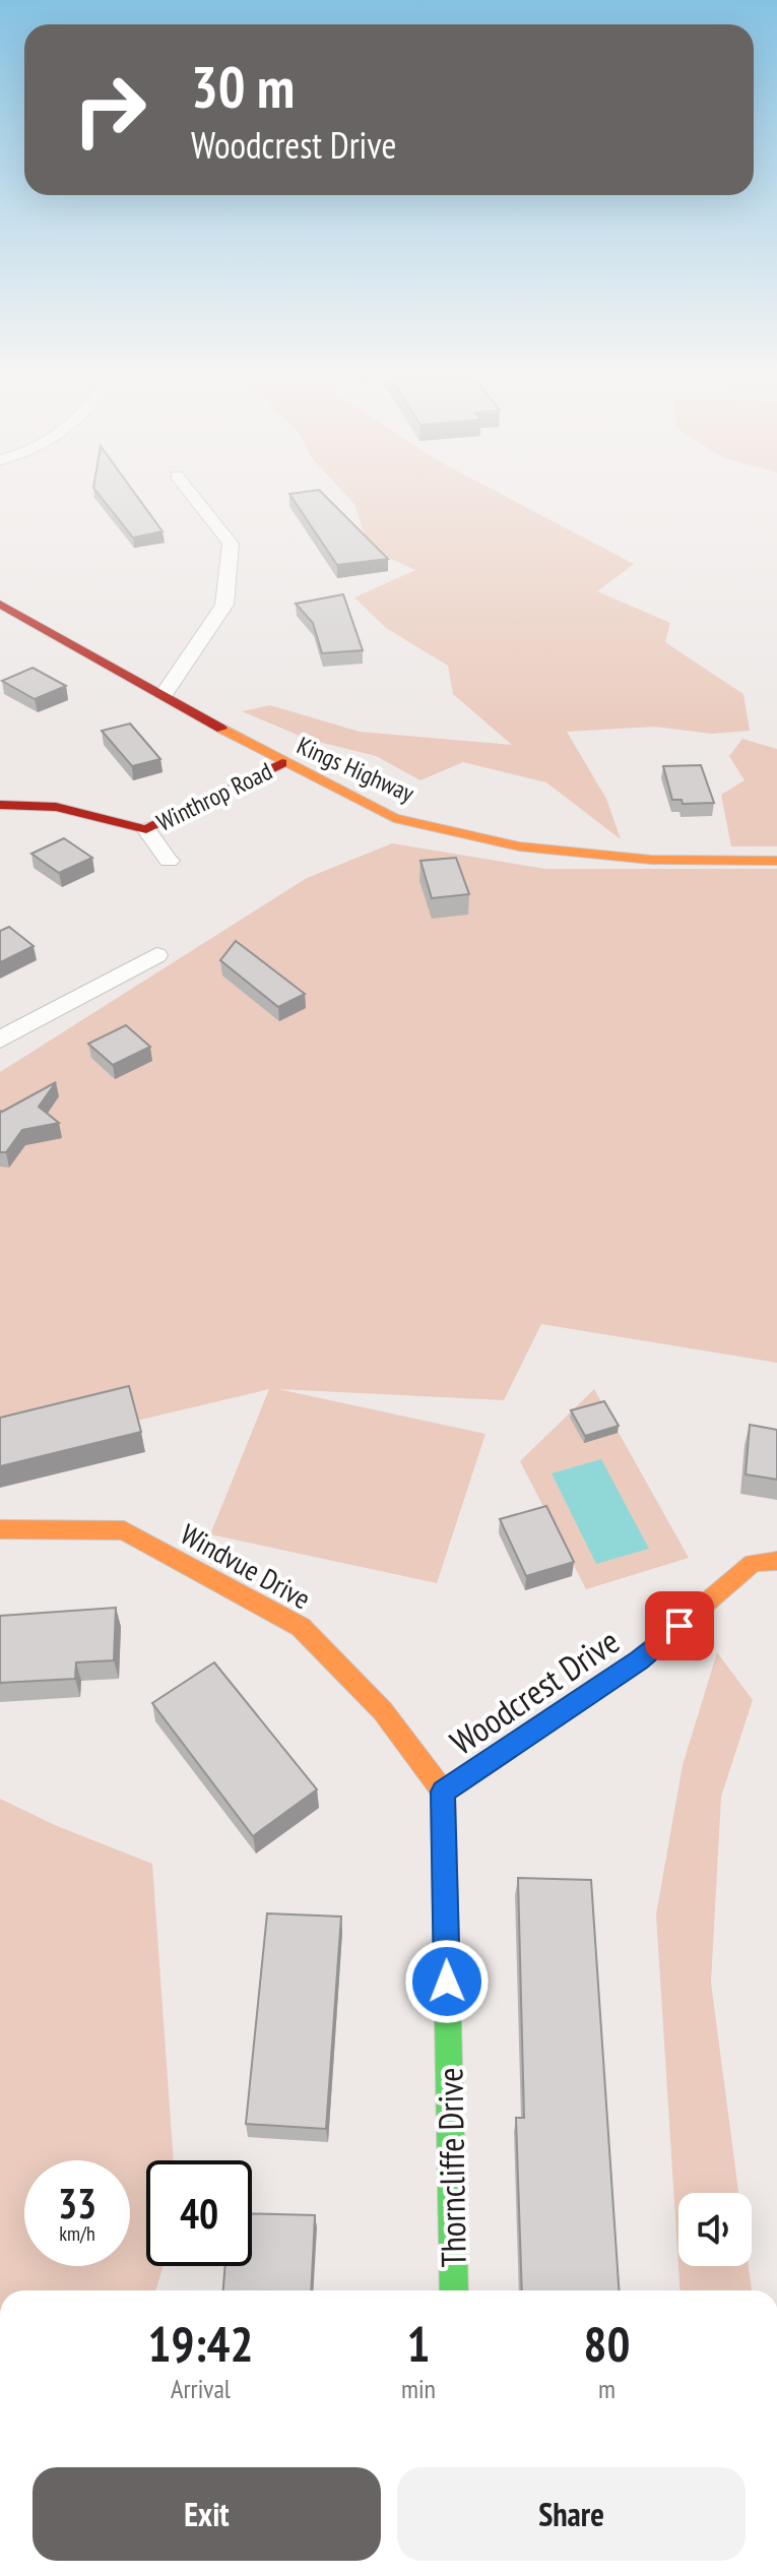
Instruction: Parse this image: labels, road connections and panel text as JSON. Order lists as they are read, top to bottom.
{
  "streets": {
    "street": [
      "Kings Highway",
      "Winthrop Road",
      "Windvue Drive",
      "Woodcrest Drive",
      "Thorncliffe Drive"
    ]
  },
  "crossings": [
    ["Kings Highway", "Winthrop Road"],
    ["Windvue Drive", "Woodcrest Drive"],
    ["Windvue Drive", "Thorncliffe Drive"],
    ["Woodcrest Drive", "Thorncliffe Drive"]
  ],
  "page": {
    "turn": ["30 m", "Woodcrest Drive"],
    "speed": "33 km/h",
    "limit": "40",
    "eta": [
      "19:42",
      "Arrival",
      "1",
      "min",
      "80",
      "m"
    ],
    "buttons": ["Exit", "Share"]
  }
}
